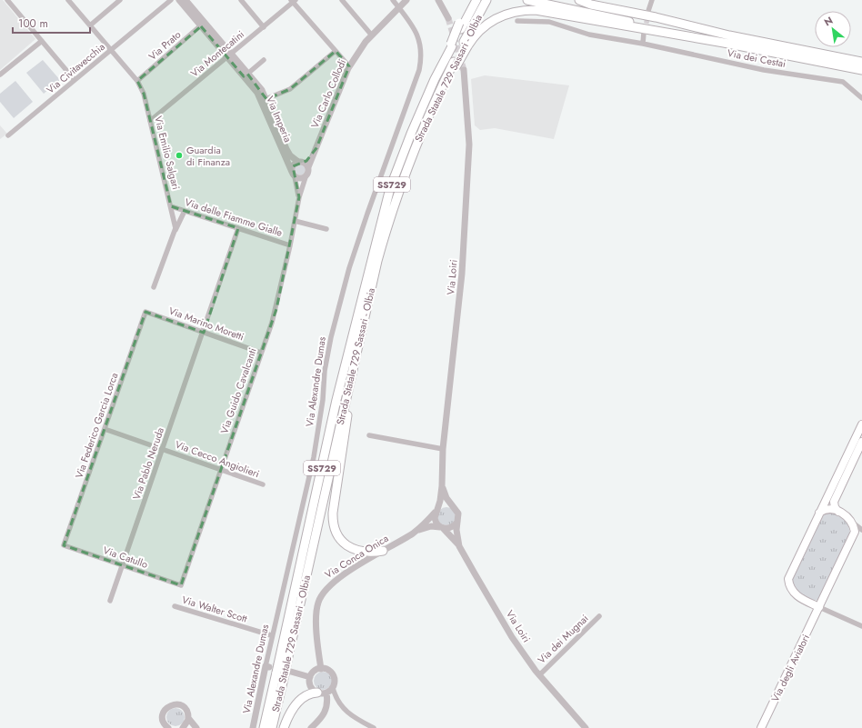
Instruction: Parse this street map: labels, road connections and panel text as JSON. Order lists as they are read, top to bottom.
{
  "streets": {
    "highway": ["Strada Statale 729 Sassari - Olbia", "SS729"],
    "main road": ["Via degli Aviatori"],
    "street": [
      "Via Prato",
      "Via Montecatini",
      "Via dei Cestai",
      "Via Civitavecchia",
      "Via Carlo Collodi",
      "Via Imperia",
      "Via Emilio Salgari",
      "Via delle Fiamme Gialle",
      "Via Loiri",
      "Via Marino Moretti",
      "Via Alexandre Dumas",
      "Via Guido Cavalcanti",
      "Via Federico Garcia Lorca",
      "Via Cecco Angiolieri",
      "Via Pablo Neruda",
      "Via Conca Onica",
      "Via Catullo",
      "Via Walter Scott",
      "Via dei Mugnai"
    ]
  },
  "crossings": [
    ["Via Prato", "Via Imperia"],
    ["Via Prato", "Via Emilio Salgari"],
    ["Via Montecatini", "Via Imperia"],
    ["Via Montecatini", "Via Emilio Salgari"],
    ["Via Civitavecchia", "Via Emilio Salgari"],
    ["Strada Statale 729 Sassari - Olbia", "Via Loiri"],
    ["Via Carlo Collodi", "Via Imperia"],
    ["Via Carlo Collodi", "Via Alexandre Dumas"],
    ["Via Carlo Collodi", "Via Guido Cavalcanti"],
    ["Via Imperia", "Via Guido Cavalcanti"],
    ["Via Emilio Salgari", "Via delle Fiamme Gialle"],
    ["Via delle Fiamme Gialle", "Via Guido Cavalcanti"],
    ["Via delle Fiamme Gialle", "Via Pablo Neruda"],
    ["Via Loiri", "Via Conca Onica"],
    ["Via Loiri", "Via dei Mugnai"],
    ["Via Marino Moretti", "Via Guido Cavalcanti"],
    ["Via Marino Moretti", "Via Federico Garcia Lorca"],
    ["Via Marino Moretti", "Via Pablo Neruda"],
    ["Via Alexandre Dumas", "Via Walter Scott"],
    ["Via Guido Cavalcanti", "Via Cecco Angiolieri"],
    ["Via Guido Cavalcanti", "Via Catullo"],
    ["Via Federico Garcia Lorca", "Via Cecco Angiolieri"],
    ["Via Federico Garcia Lorca", "Via Catullo"],
    ["Via Cecco Angiolieri", "Via Pablo Neruda"],
    ["Via Pablo Neruda", "Via Catullo"]
  ],
  "places": ["Guardia di Finanza"],
  "scale_bar": "100 m",
  "north": "top left"
}
